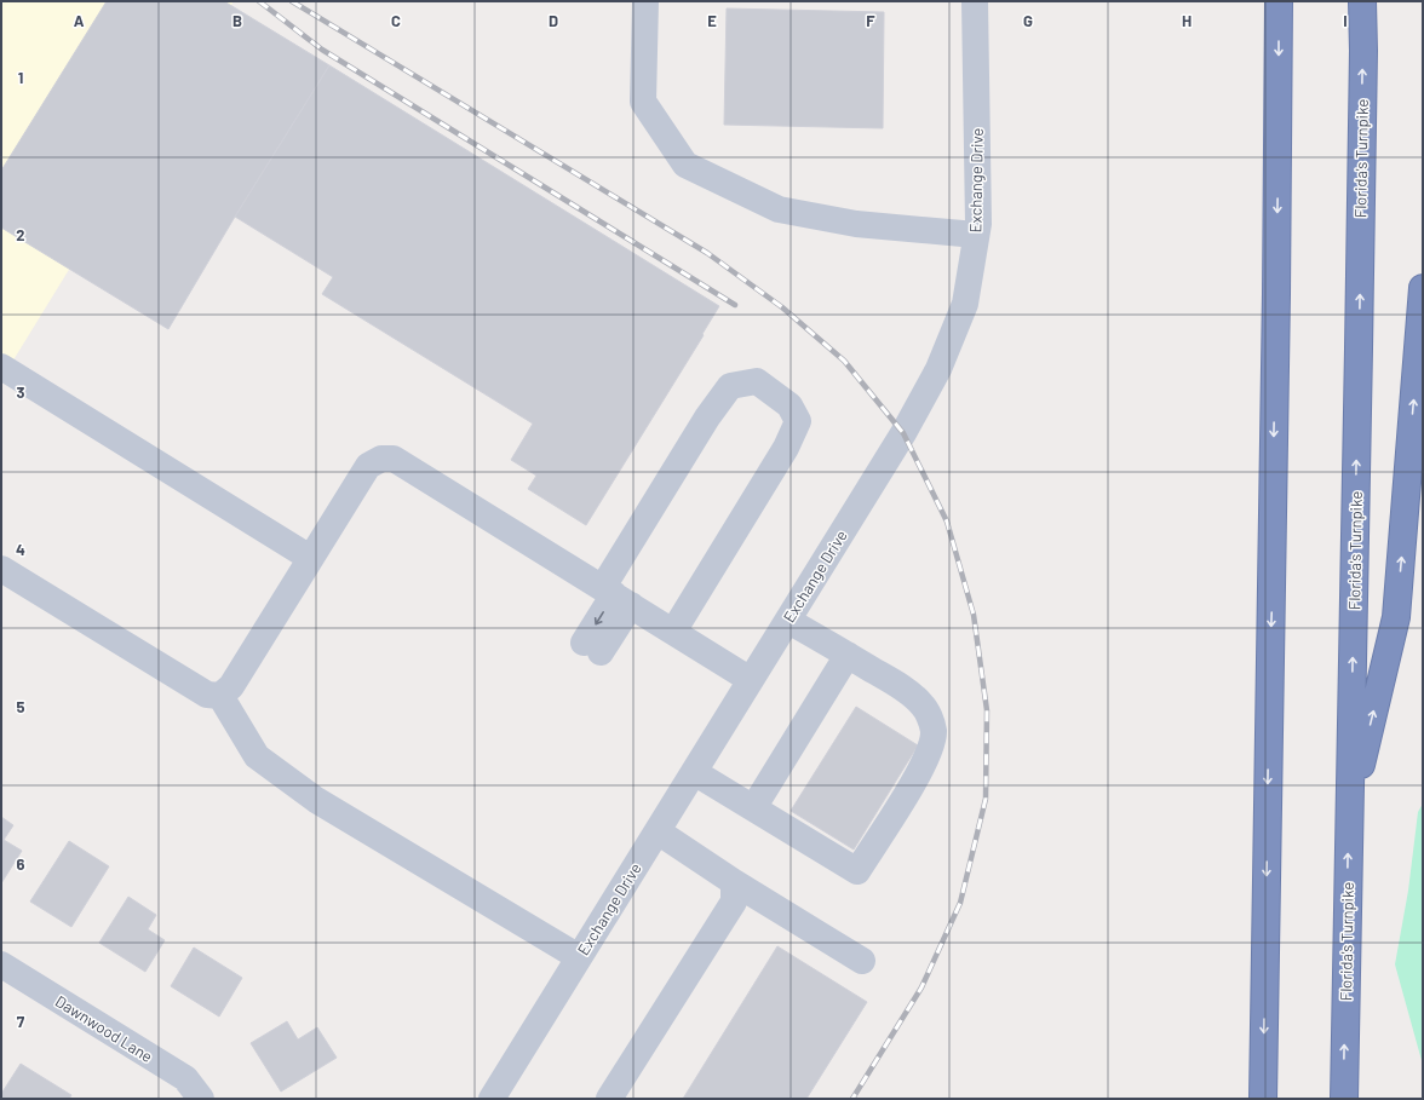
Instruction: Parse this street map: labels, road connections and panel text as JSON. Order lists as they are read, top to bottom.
{
  "streets": {
    "highway": ["Florida's Turnpike"],
    "street": ["Exchange Drive", "Dawnwood Lane"]
  },
  "grid": {
    "columns": [
      "A",
      "B",
      "C",
      "D",
      "E",
      "F",
      "G",
      "H",
      "I"
    ],
    "rows": [
      "1",
      "2",
      "3",
      "4",
      "5",
      "6",
      "7"
    ]
  }
}
